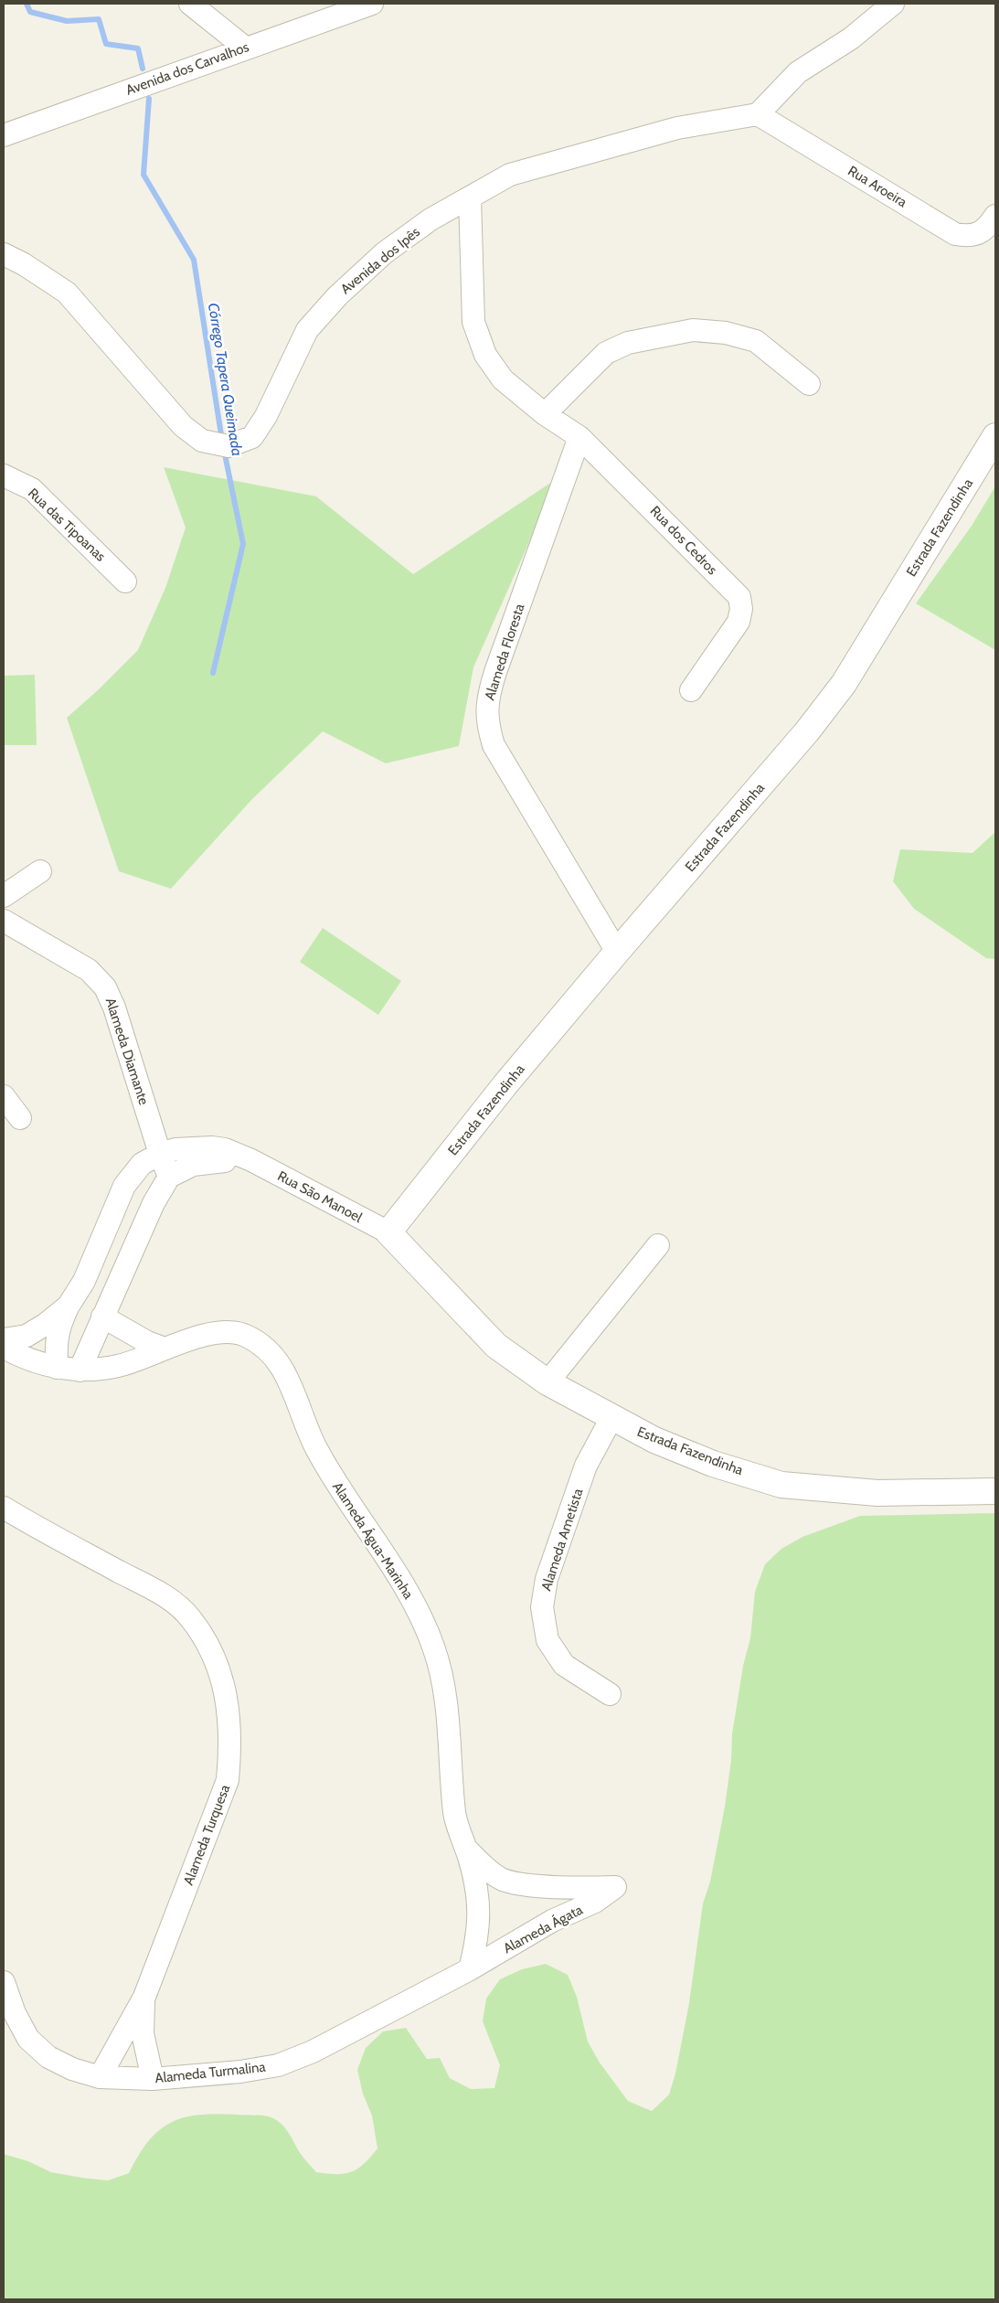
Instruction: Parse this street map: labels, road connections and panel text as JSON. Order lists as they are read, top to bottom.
{
  "streets": {
    "street": [
      "Avenida dos Carvalhos",
      "Rua Aroeira",
      "Avenida dos Ipês",
      "Rua das Tipoanas",
      "Estrada Fazendinha",
      "Rua dos Cedros",
      "Alameda Floresta",
      "Alameda Diamante",
      "Rua São Manoel",
      "Alameda Ametista",
      "Alameda Água-Marinha",
      "Alameda Turquesa",
      "Alameda Ágata",
      "Alameda Turmalina"
    ]
  },
  "crossings": [
    ["Rua Aroeira", "Avenida dos Ipês"],
    ["Avenida dos Ipês", "Rua dos Cedros"],
    ["Estrada Fazendinha", "Alameda Floresta"],
    ["Estrada Fazendinha", "Rua São Manoel"],
    ["Estrada Fazendinha", "Alameda Ametista"],
    ["Rua dos Cedros", "Alameda Floresta"],
    ["Alameda Diamante", "Rua São Manoel"],
    ["Alameda Água-Marinha", "Alameda Ágata"],
    ["Alameda Água-Marinha", "Alameda Turmalina"],
    ["Alameda Turquesa", "Alameda Turmalina"],
    ["Alameda Ágata", "Alameda Turmalina"]
  ],
  "water": ["Córrego Tapera Queimada"]
}
